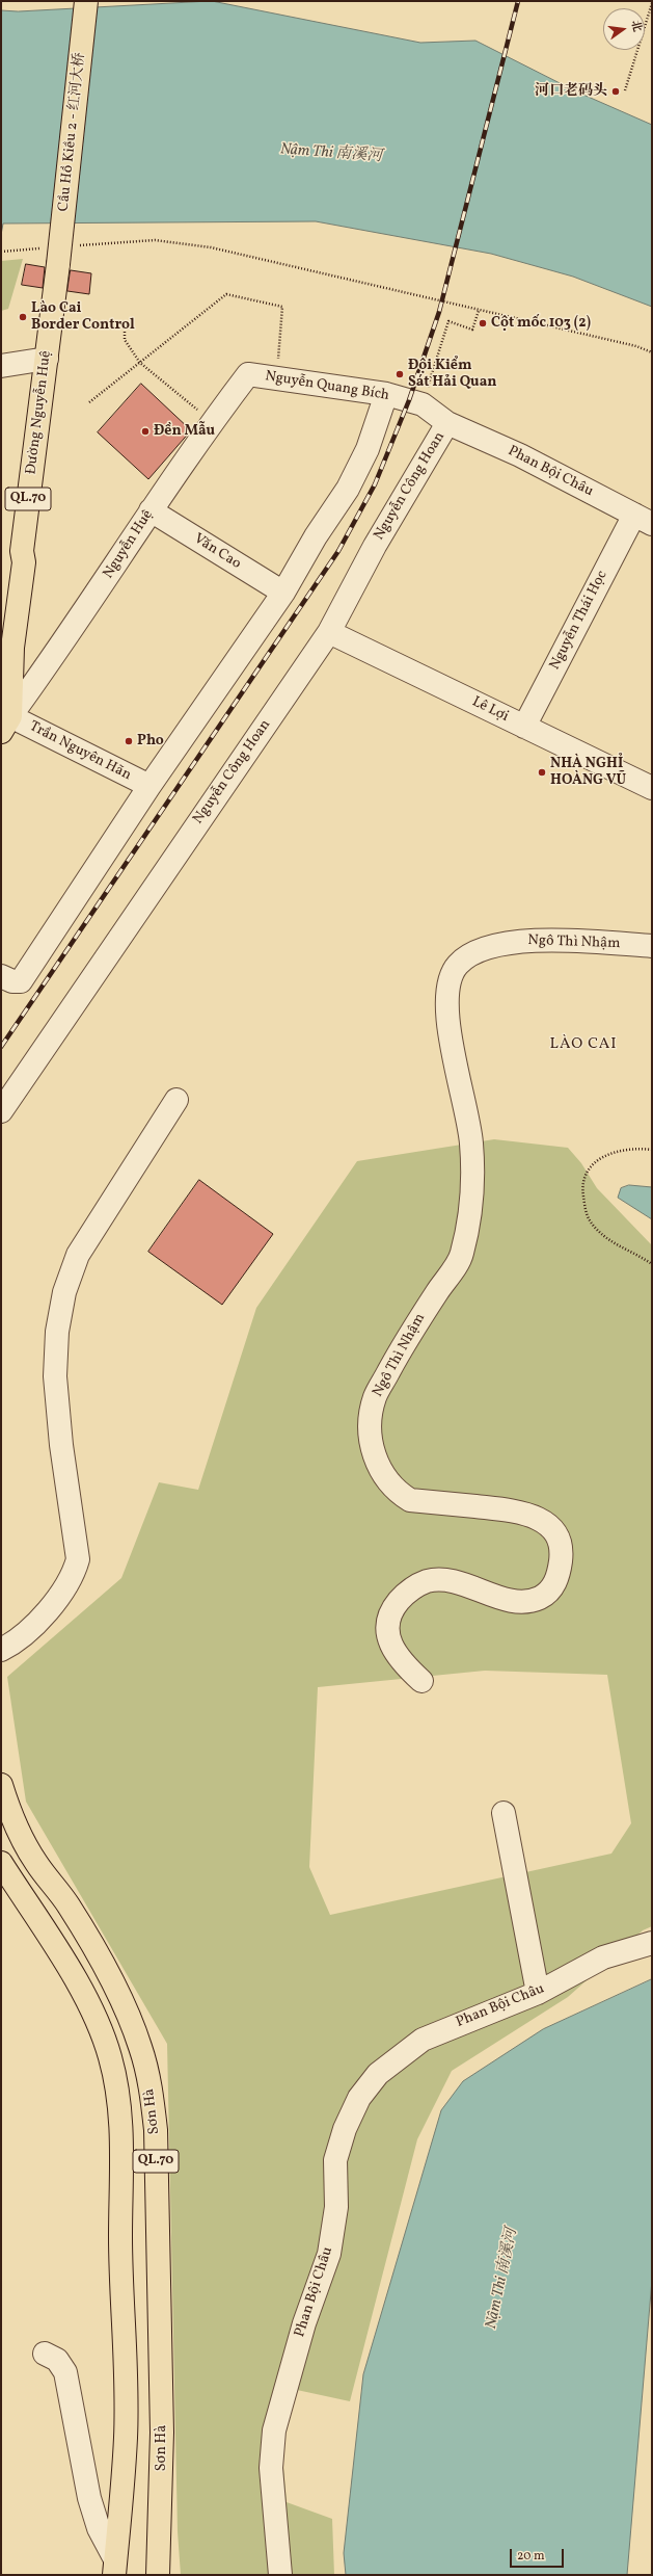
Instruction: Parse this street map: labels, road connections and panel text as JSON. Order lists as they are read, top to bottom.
{
  "streets": {
    "highway": [
      "Cầu Hồ Kiều 2 - 红河大桥",
      "Đường Nguyễn Huệ",
      "QL.70",
      "Sơn Hà"
    ],
    "street": [
      "Nguyễn Quang Bích",
      "Phan Bội Châu",
      "Nguyễn Công Hoan",
      "Nguyễn Huệ",
      "Văn Cao",
      "Nguyễn Thái Học",
      "Lê Lợi",
      "Trần Nguyên Hãn",
      "Ngô Thì Nhậm"
    ]
  },
  "crossings": [
    ["Cầu Hồ Kiều 2 - 红河大桥", "Đường Nguyễn Huệ"],
    ["Nguyễn Quang Bích", "Phan Bội Châu"],
    ["Nguyễn Quang Bích", "Nguyễn Công Hoan"],
    ["Nguyễn Quang Bích", "Nguyễn Huệ"],
    ["Đường Nguyễn Huệ", "Nguyễn Huệ"],
    ["Đường Nguyễn Huệ", "Trần Nguyên Hãn"],
    ["Phan Bội Châu", "Nguyễn Công Hoan"],
    ["Phan Bội Châu", "Nguyễn Thái Học"],
    ["Nguyễn Công Hoan", "Lê Lợi"],
    ["Nguyễn Huệ", "Văn Cao"],
    ["Nguyễn Huệ", "Trần Nguyên Hãn"],
    ["Nguyễn Thái Học", "Lê Lợi"]
  ],
  "districts": ["LÀO CAI"],
  "water": ["Nậm Thi 南溪河"],
  "places": [
    "河口老码头",
    "Lào Cai Border Control",
    "Cột mốc 103 (2)",
    "Đội Kiểm Sát Hải Quan",
    "Đền Mẫu",
    "Pho",
    "NHÀ NGHỈ HOÀNG VŨ"
  ],
  "scale_bar": "20 m",
  "north": "right"
}
